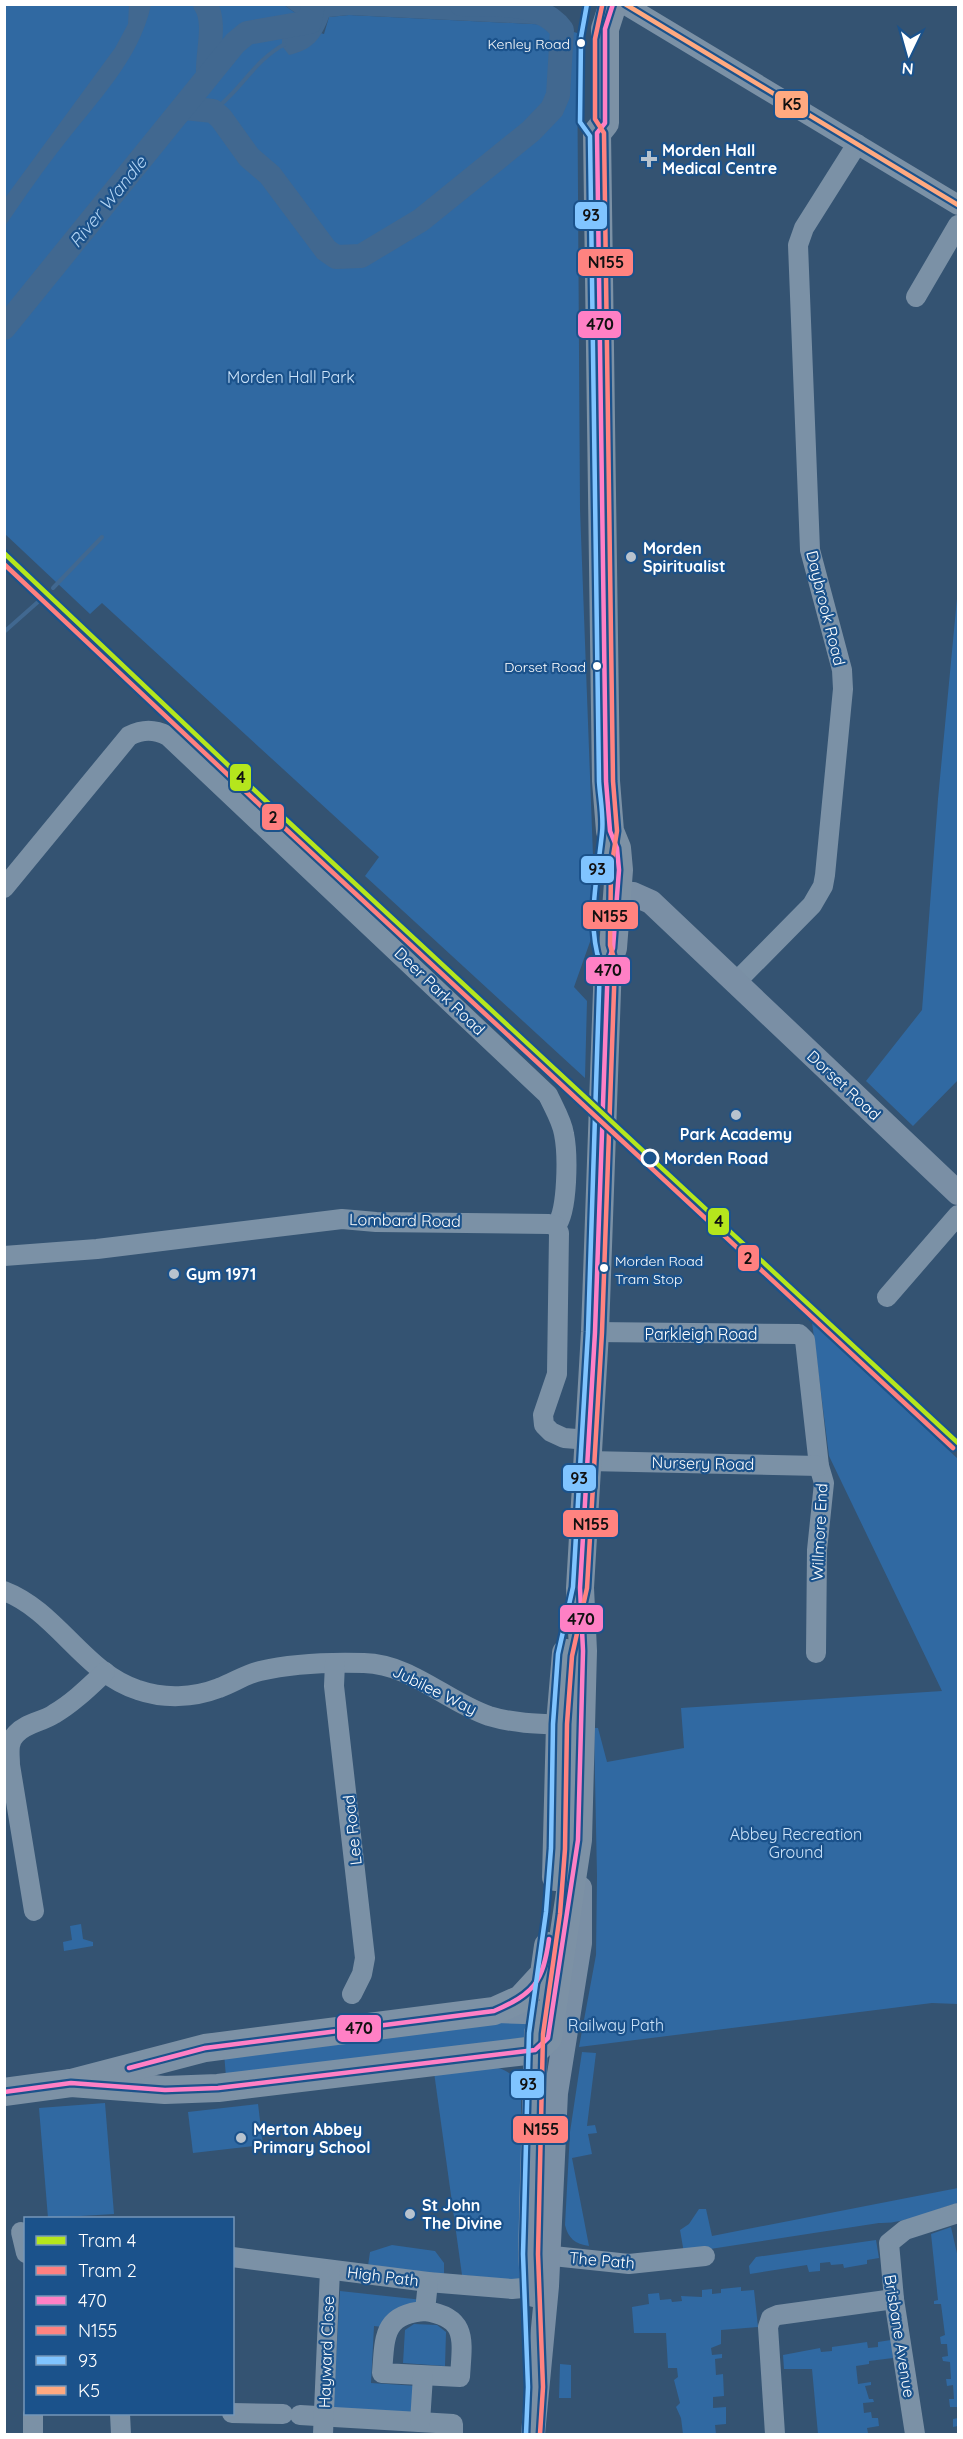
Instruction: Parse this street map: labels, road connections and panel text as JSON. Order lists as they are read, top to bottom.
{
  "streets": {
    "main road": ["Dorset Road"],
    "street": [
      "Daybrook Road",
      "Deer Park Road",
      "Lombard Road",
      "Parkleigh Road",
      "Nursery Road",
      "Willmore End",
      "Jubilee Way",
      "Lee Road",
      "The Path",
      "High Path",
      "Brisbane Avenue",
      "Hayward Close"
    ]
  },
  "crossings": [
    ["Daybrook Road", "Dorset Road"],
    ["Deer Park Road", "Lombard Road"],
    ["Parkleigh Road", "Willmore End"],
    ["Nursery Road", "Willmore End"],
    ["Jubilee Way", "Lee Road"],
    ["High Path", "Hayward Close"]
  ],
  "water": ["River Wandle"],
  "parks": ["Morden Hall Park", "Abbey Recreation Ground", "Railway Path"],
  "places": {
    "other": [
      "Kenley Road",
      "Morden Spiritualist",
      "Dorset Road",
      "Park Academy",
      "Morden Road",
      "Morden Road Tram Stop",
      "Gym 1971",
      "Merton Abbey Primary School",
      "St John The Divine"
    ],
    "health": ["Morden Hall Medical Centre"]
  },
  "lines": [
    "transit line 470",
    "transit line 93",
    "transit line K5",
    "transit line N155",
    "tram line 4",
    "tram line 2"
  ],
  "legend": [
    "Tram 4",
    "Tram 2",
    "470",
    "N155",
    "93",
    "K5"
  ],
  "north": "bottom"
}
